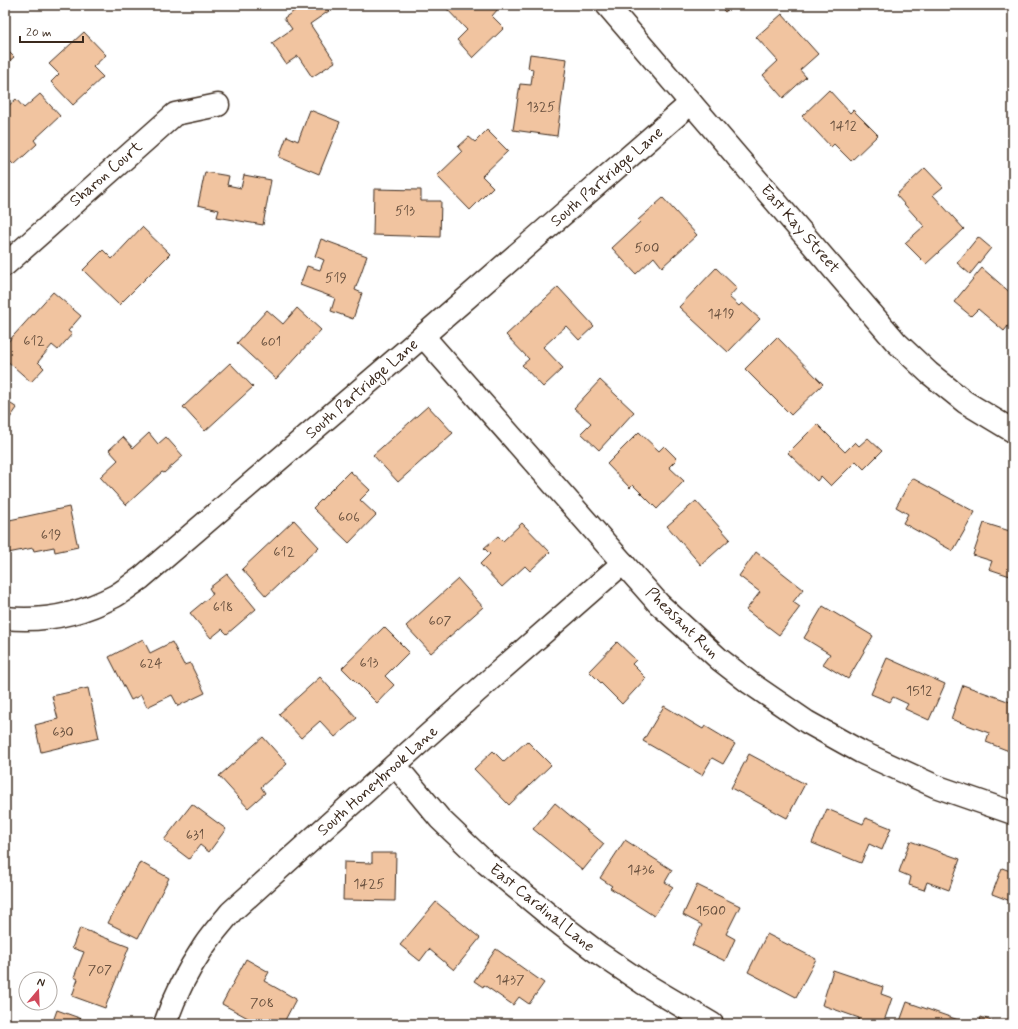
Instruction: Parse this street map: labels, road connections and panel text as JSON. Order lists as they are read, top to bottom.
{
  "streets": {
    "street": [
      "Sharon Court",
      "South Partridge Lane",
      "East Kay Street",
      "Pheasant Run",
      "South Honeybrook Lane",
      "East Cardinal Lane"
    ]
  },
  "crossings": [
    ["South Partridge Lane", "East Kay Street"],
    ["South Partridge Lane", "Pheasant Run"],
    ["Pheasant Run", "South Honeybrook Lane"],
    ["South Honeybrook Lane", "East Cardinal Lane"]
  ],
  "house_numbers": [
    "1325",
    "1412",
    "513",
    "500",
    "519",
    "1419",
    "612",
    "601",
    "606",
    "619",
    "612",
    "618",
    "607",
    "613",
    "624",
    "1512",
    "630",
    "631",
    "1436",
    "1425",
    "1500",
    "707",
    "1437",
    "708"
  ],
  "scale_bar": "20 m",
  "north": "top"
}
